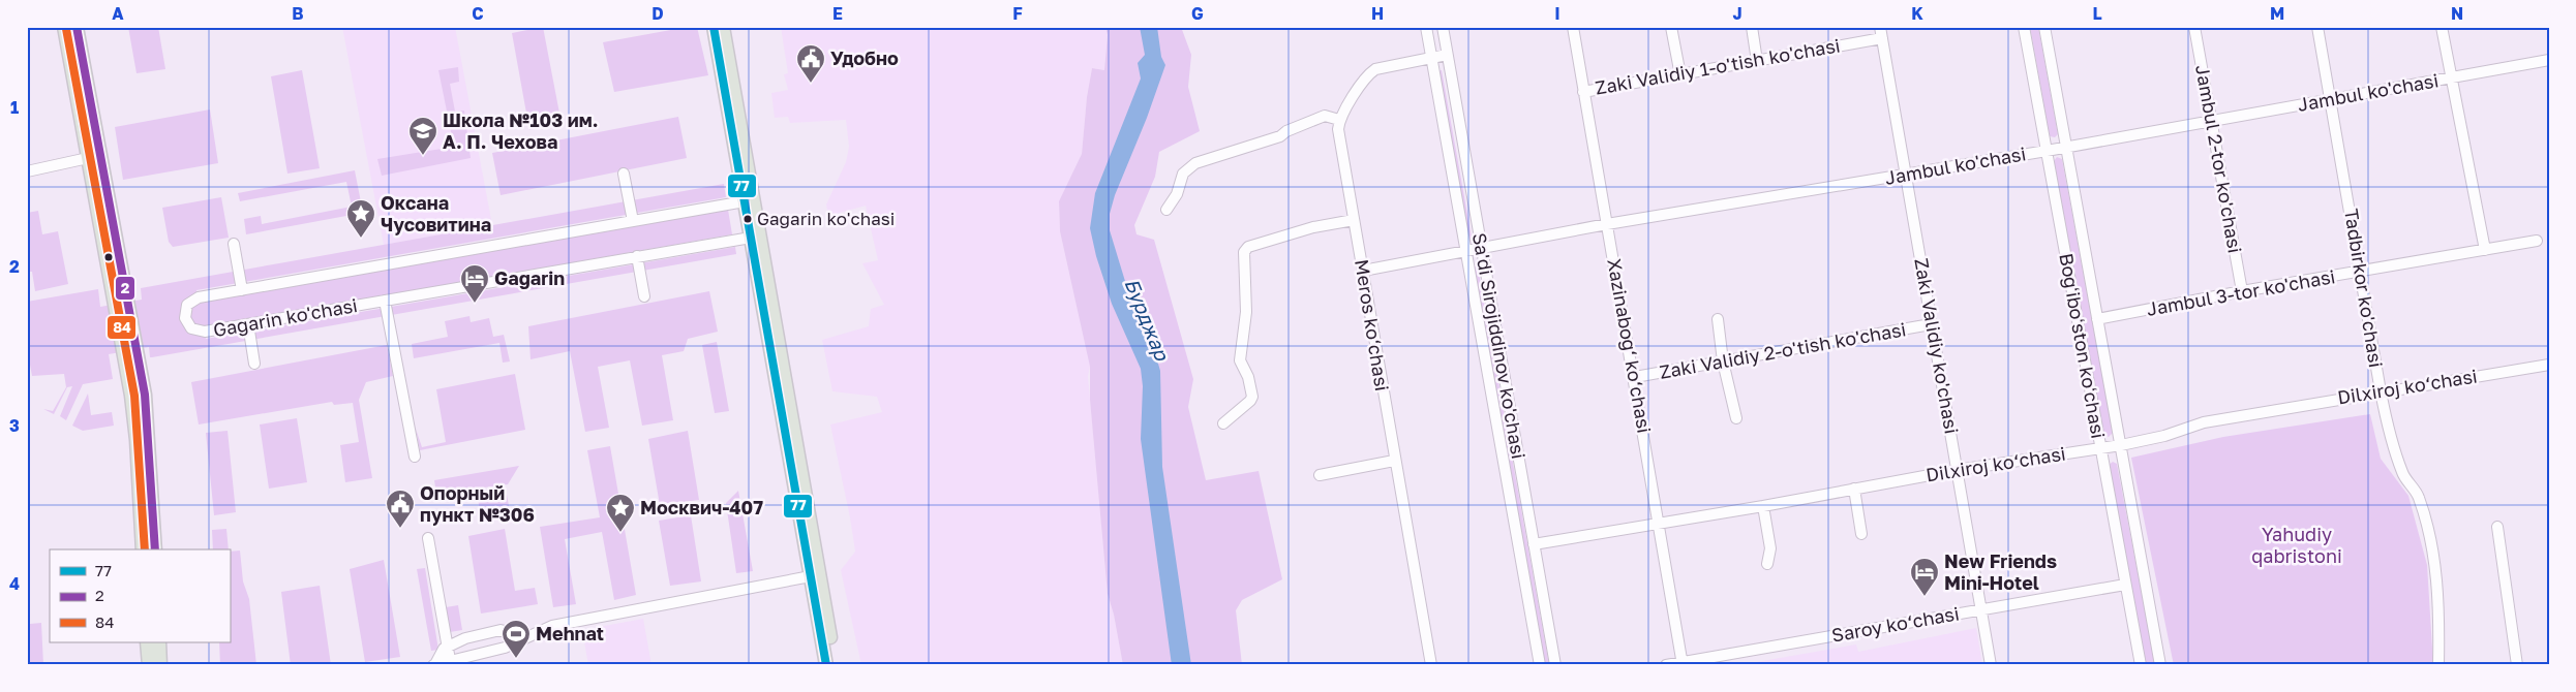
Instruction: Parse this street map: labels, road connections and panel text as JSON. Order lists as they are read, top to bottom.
{
  "streets": {
    "street": [
      "Zaki Validiy 1-o'tish ko'chasi",
      "Jambul ko'chasi",
      "Jambul 2-tor ko'chasi",
      "Tadbirkor ko'chasi",
      "Jambul 3-tor ko'chasi",
      "Gagarin ko'chasi",
      "Meros ko‘chasi",
      "Sa'di Sirojiddinov ko'chasi",
      "Xazinabog‘ ko‘chasi",
      "Zaki Validiy ko'chasi",
      "Bogʻiboʻston koʻchasi",
      "Zaki Validiy 2-o'tish ko'chasi",
      "Dilxiroj ko‘chasi",
      "Saroy ko‘chasi"
    ]
  },
  "crossings": [
    ["Zaki Validiy 1-o'tish ko'chasi", "Xazinabog‘ ko‘chasi"],
    ["Zaki Validiy 1-o'tish ko'chasi", "Zaki Validiy ko'chasi"],
    ["Jambul ko'chasi", "Jambul 2-tor ko'chasi"],
    ["Jambul ko'chasi", "Tadbirkor ko'chasi"],
    ["Jambul ko'chasi", "Meros ko‘chasi"],
    ["Jambul ko'chasi", "Sa'di Sirojiddinov ko'chasi"],
    ["Jambul ko'chasi", "Xazinabog‘ ko‘chasi"],
    ["Jambul ko'chasi", "Zaki Validiy ko'chasi"],
    ["Jambul ko'chasi", "Bogʻiboʻston koʻchasi"],
    ["Jambul 2-tor ko'chasi", "Jambul 3-tor ko'chasi"],
    ["Tadbirkor ko'chasi", "Jambul 3-tor ko'chasi"],
    ["Tadbirkor ko'chasi", "Dilxiroj ko‘chasi"],
    ["Jambul 3-tor ko'chasi", "Bogʻiboʻston koʻchasi"],
    ["Sa'di Sirojiddinov ko'chasi", "Dilxiroj ko‘chasi"],
    ["Xazinabog‘ ko‘chasi", "Zaki Validiy 2-o'tish ko'chasi"],
    ["Xazinabog‘ ko‘chasi", "Dilxiroj ko‘chasi"],
    ["Xazinabog‘ ko‘chasi", "Saroy ko‘chasi"],
    ["Zaki Validiy ko'chasi", "Zaki Validiy 2-o'tish ko'chasi"],
    ["Zaki Validiy ko'chasi", "Dilxiroj ko‘chasi"],
    ["Zaki Validiy ko'chasi", "Saroy ko‘chasi"],
    ["Bogʻiboʻston koʻchasi", "Dilxiroj ko‘chasi"],
    ["Bogʻiboʻston koʻchasi", "Saroy ko‘chasi"]
  ],
  "water": ["Бурджар"],
  "parks": ["Yahudiy qabristoni"],
  "places": {
    "public building": ["Удобно", "Опорный пункт №306"],
    "school or university": ["Школа №103 им. А. П. Чехова"],
    "other": ["Gagarin ko'chasi"],
    "place": ["Оксана Чусовитина", "Москвич-407"],
    "hotel": ["Gagarin", "New Friends Mini-Hotel"],
    "sports": ["Mehnat"]
  },
  "lines": ["transit line 77", "transit line 2", "transit line 84"],
  "legend": ["77", "2", "84"],
  "grid": {
    "columns": [
      "A",
      "B",
      "C",
      "D",
      "E",
      "F",
      "G",
      "H",
      "I",
      "J",
      "K",
      "L",
      "M",
      "N"
    ],
    "rows": [
      "1",
      "2",
      "3",
      "4"
    ]
  }
}
